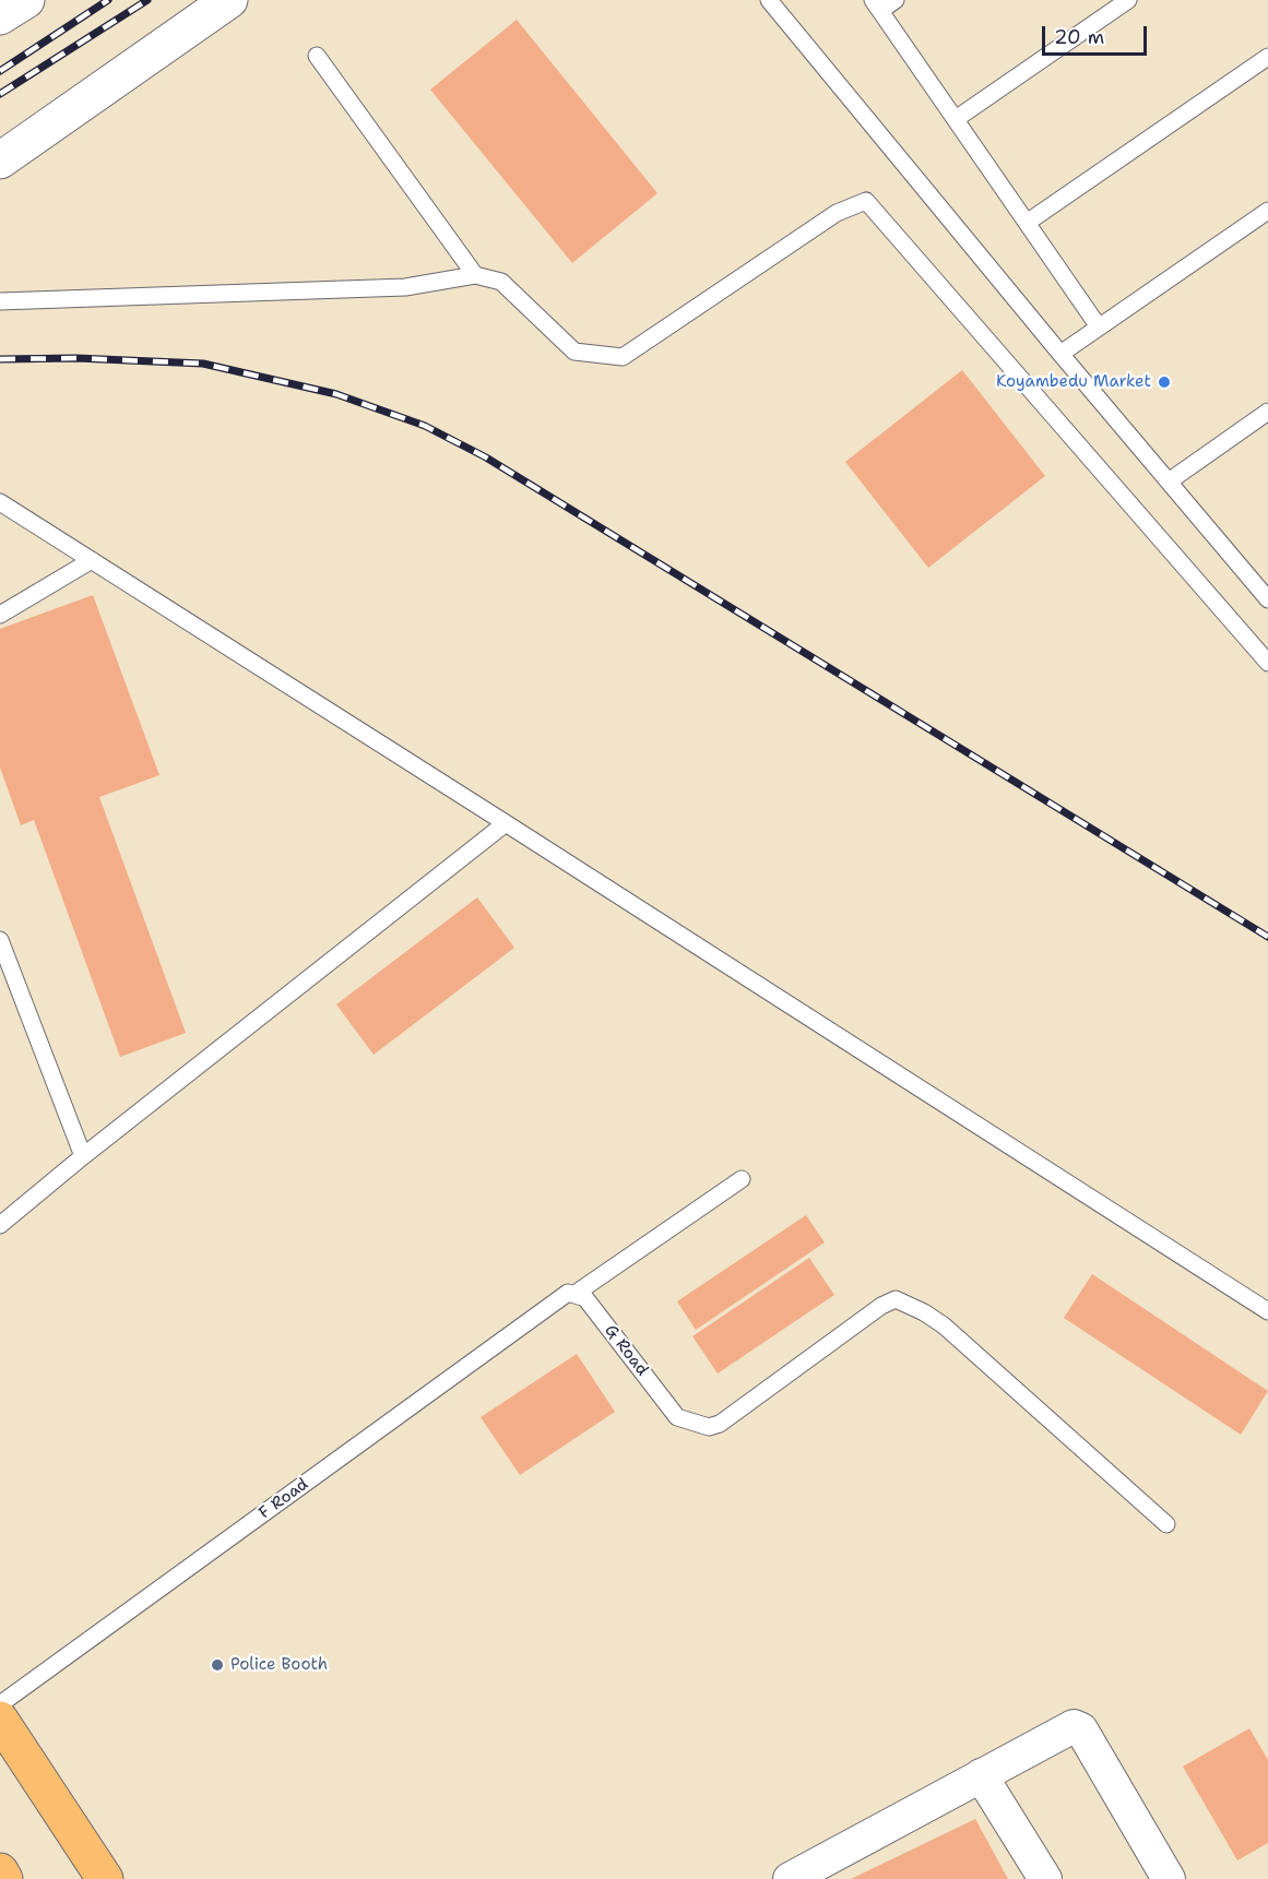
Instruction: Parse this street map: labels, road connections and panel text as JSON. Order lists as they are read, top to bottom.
{
  "streets": {
    "lane": ["G Road", "F Road"]
  },
  "crossings": [
    ["G Road", "F Road"]
  ],
  "places": ["Koyambedu Market", "Police Booth"],
  "scale_bar": "20 m"
}
